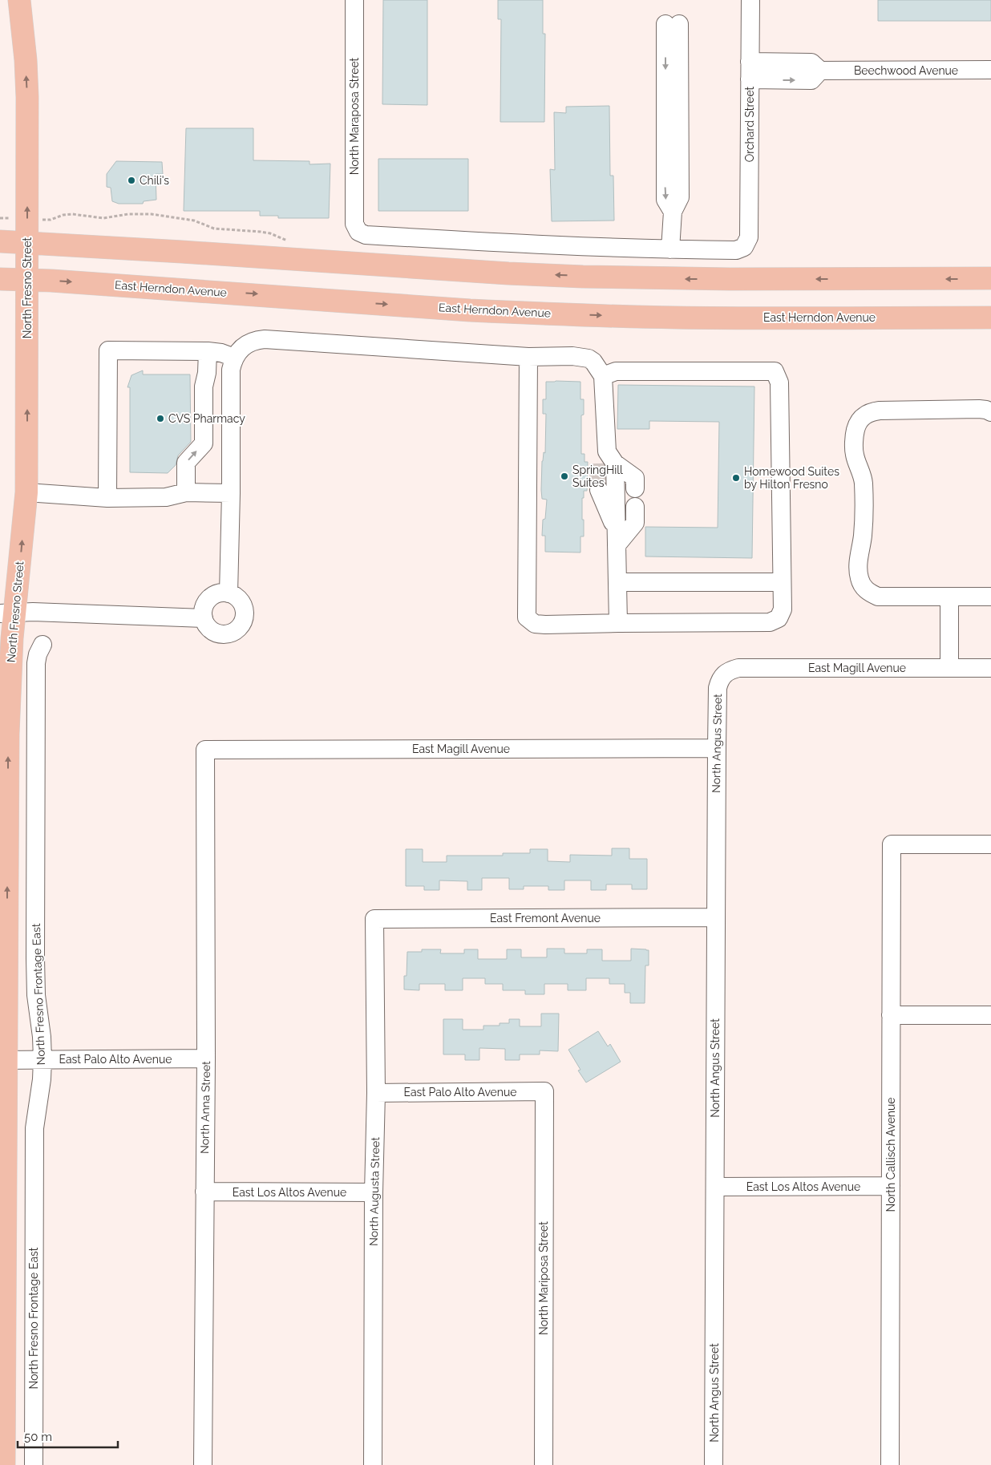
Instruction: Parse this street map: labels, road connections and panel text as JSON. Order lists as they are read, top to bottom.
{
  "streets": {
    "main road": ["North Fresno Street", "East Herndon Avenue"],
    "street": [
      "Beechwood Avenue",
      "North Maraposa Street",
      "Orchard Street",
      "East Magill Avenue",
      "North Angus Street",
      "East Fremont Avenue",
      "North Fresno Frontage East",
      "East Palo Alto Avenue",
      "North Anna Street",
      "North Callisch Avenue",
      "East Los Altos Avenue",
      "North Augusta Street",
      "North Mariposa Street"
    ]
  },
  "crossings": [
    ["Beechwood Avenue", "Orchard Street"],
    ["North Maraposa Street", "Orchard Street"],
    ["North Fresno Street", "East Herndon Avenue"],
    ["North Fresno Street", "East Palo Alto Avenue"],
    ["East Magill Avenue", "North Angus Street"],
    ["East Magill Avenue", "North Anna Street"],
    ["North Angus Street", "East Fremont Avenue"],
    ["North Angus Street", "East Los Altos Avenue"],
    ["East Fremont Avenue", "North Augusta Street"],
    ["North Fresno Frontage East", "East Palo Alto Avenue"],
    ["East Palo Alto Avenue", "North Anna Street"],
    ["East Palo Alto Avenue", "North Augusta Street"],
    ["East Palo Alto Avenue", "North Mariposa Street"],
    ["North Anna Street", "East Los Altos Avenue"],
    ["North Callisch Avenue", "East Los Altos Avenue"],
    ["East Los Altos Avenue", "North Augusta Street"]
  ],
  "one_way": ["North Fresno Street"],
  "places": [
    "Chili's",
    "CVS Pharmacy",
    "SpringHill Suites",
    "Homewood Suites by Hilton Fresno"
  ],
  "scale_bar": "50 m"
}
